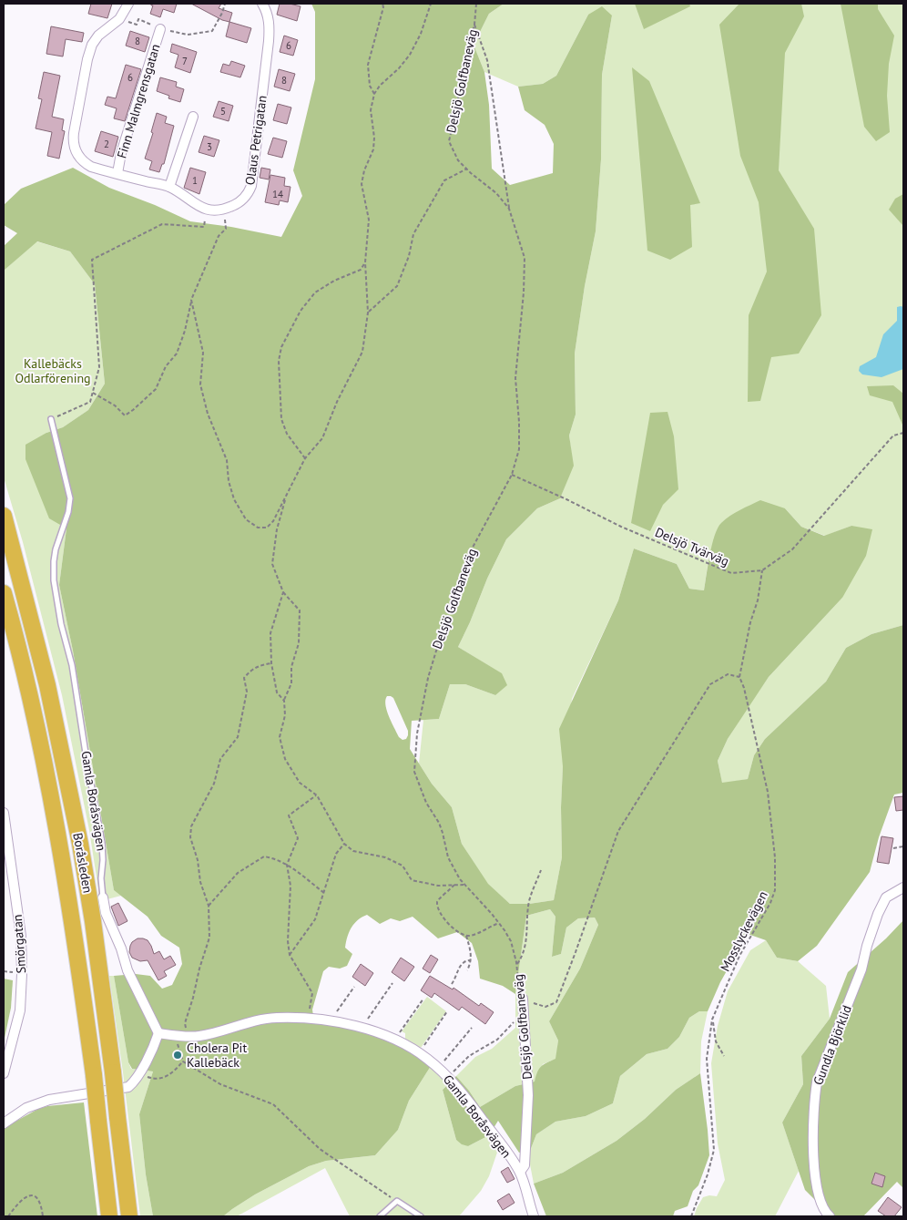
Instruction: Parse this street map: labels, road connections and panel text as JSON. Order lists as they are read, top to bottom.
{
  "streets": {
    "highway": ["Boråsleden"],
    "street": [
      "Delsjö Golfbaneväg",
      "Finn Malmgrensgatan",
      "Olaus Petrigatan",
      "Gamla Boråsvägen",
      "Smörgatan",
      "Gundla Björklid"
    ],
    "path": ["Delsjö Tvärväg", "Mosslyckevägen"]
  },
  "crossings": [
    ["Delsjö Golfbaneväg", "Delsjö Tvärväg"],
    ["Delsjö Golfbaneväg", "Gamla Boråsvägen"],
    ["Delsjö Tvärväg", "Mosslyckevägen"]
  ],
  "parks": ["Kallebäcks Odlarförening"],
  "places": ["Cholera Pit Kallebäck"],
  "house_numbers": [
    "8",
    "6",
    "7",
    "6",
    "8",
    "5",
    "2",
    "3",
    "1",
    "14"
  ]
}
